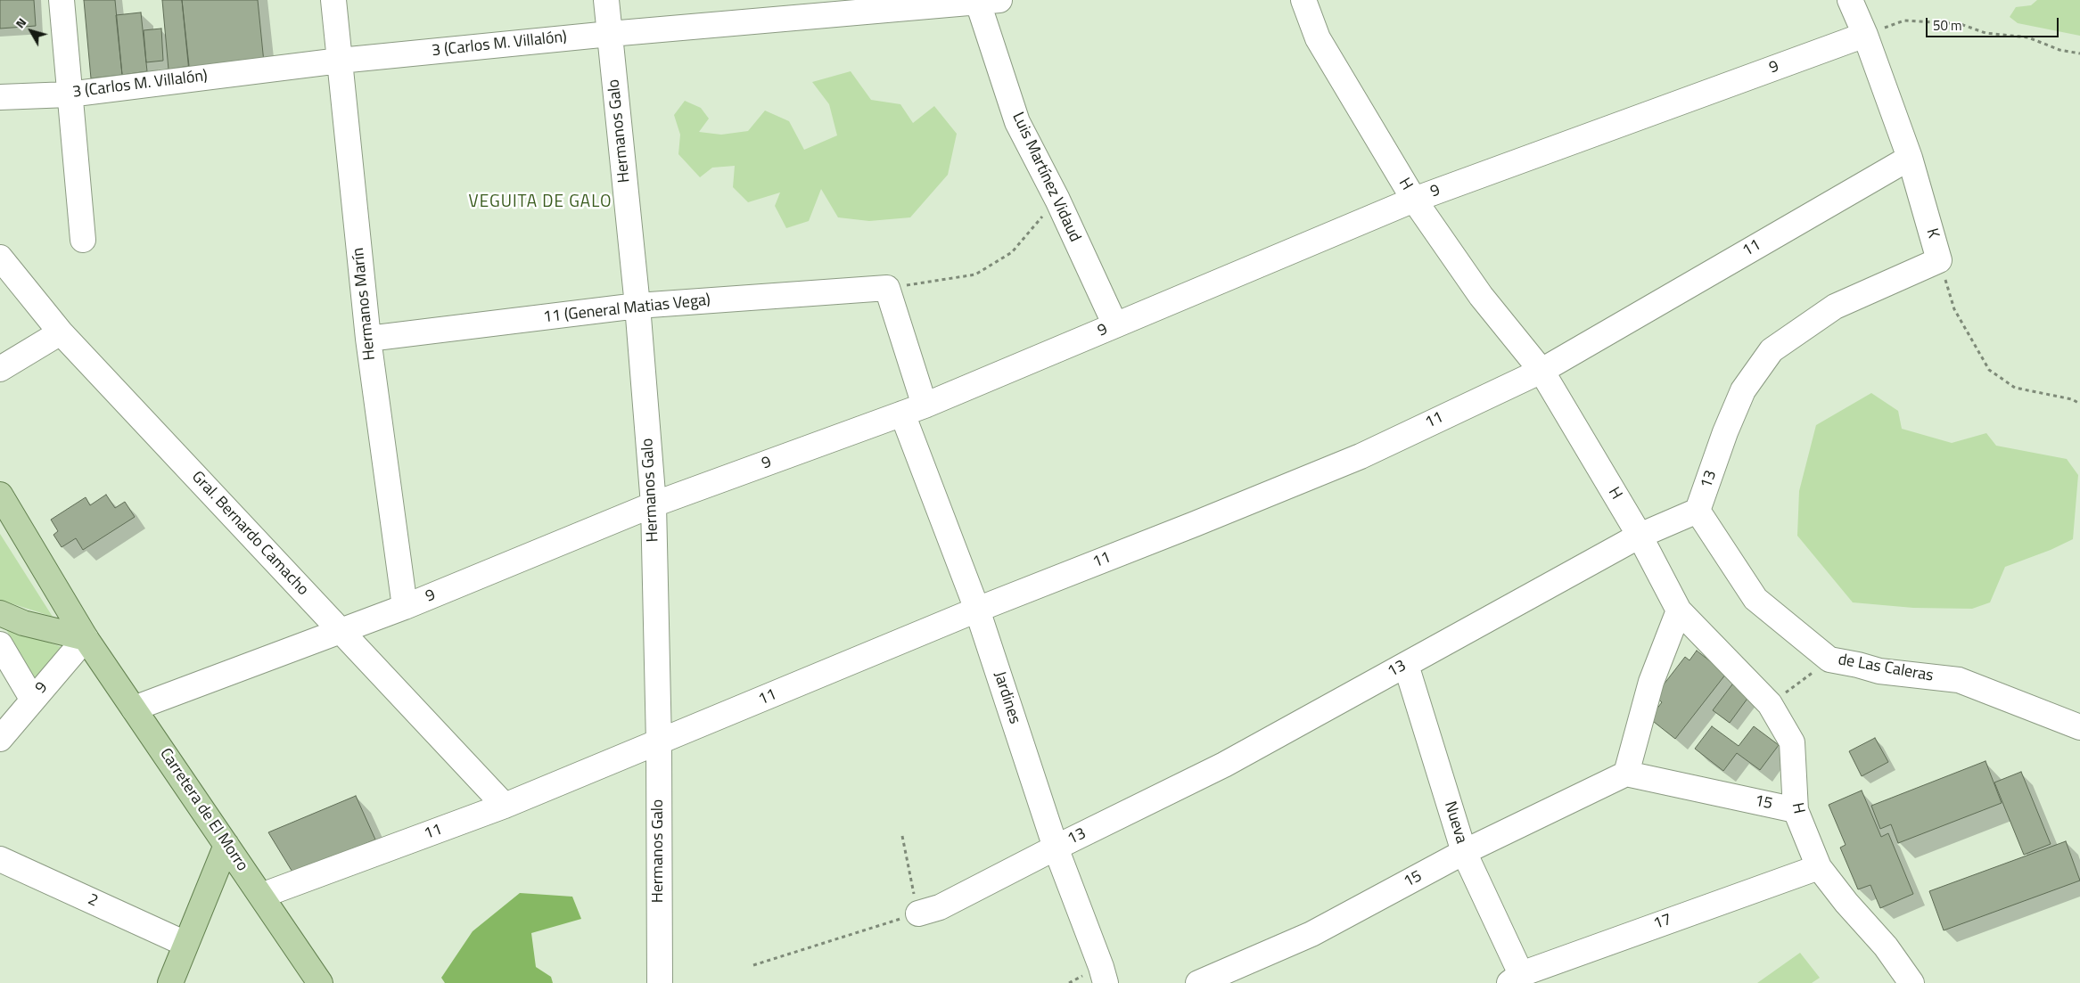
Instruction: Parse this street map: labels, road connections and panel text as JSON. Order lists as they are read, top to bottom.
{
  "streets": {
    "main road": ["Carretera de El Morro"],
    "street": [
      "3 (Carlos M. Villalón)",
      "9",
      "Hermanos Galo",
      "Luis Martínez Vidaud",
      "H",
      "K",
      "11",
      "Hermanos Marín",
      "11 (General Matias Vega)",
      "13",
      "Gral. Bernardo Camacho",
      "de Las Caleras",
      "Jardines",
      "15",
      "Nueva",
      "2",
      "17"
    ]
  },
  "crossings": [
    ["3 (Carlos M. Villalón)", "Hermanos Galo"],
    ["3 (Carlos M. Villalón)", "Luis Martínez Vidaud"],
    ["3 (Carlos M. Villalón)", "Hermanos Marín"],
    ["9", "Hermanos Galo"],
    ["9", "Luis Martínez Vidaud"],
    ["9", "H"],
    ["9", "K"],
    ["9", "Hermanos Marín"],
    ["9", "Gral. Bernardo Camacho"],
    ["9", "Jardines"],
    ["9", "Carretera de El Morro"],
    ["Hermanos Galo", "11"],
    ["Hermanos Galo", "11 (General Matias Vega)"],
    ["H", "11"],
    ["H", "13"],
    ["H", "15"],
    ["H", "17"],
    ["K", "11"],
    ["K", "13"],
    ["11", "Gral. Bernardo Camacho"],
    ["11", "Jardines"],
    ["11", "Carretera de El Morro"],
    ["Hermanos Marín", "11 (General Matias Vega)"],
    ["11 (General Matias Vega)", "Jardines"],
    ["13", "de Las Caleras"],
    ["13", "Jardines"],
    ["13", "Nueva"],
    ["15", "Nueva"],
    ["Nueva", "17"]
  ],
  "districts": ["VEGUITA DE GALO"],
  "scale_bar": "50 m",
  "north": "top left"
}
